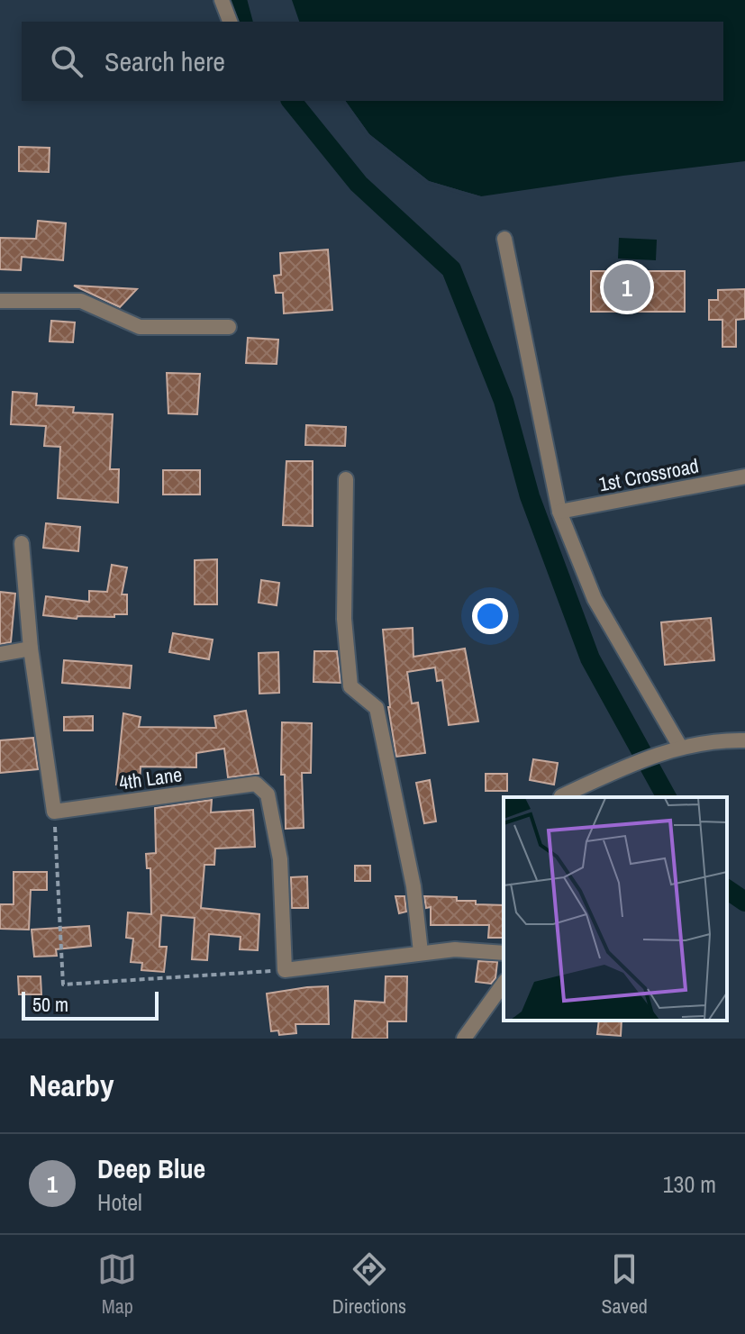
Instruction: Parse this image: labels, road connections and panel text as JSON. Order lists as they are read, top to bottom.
{
  "streets": {
    "street": ["1st Crossroad", "4th Lane"]
  },
  "scale_bar": "50 m",
  "page": {
    "search": "Search here",
    "pins": "1",
    "scale": "50 m",
    "heading": "Nearby",
    "list": [
      {
        "mark": "1",
        "name": "Deep Blue",
        "note": "Hotel",
        "value": "130 m"
      }
    ],
    "nav": ["Map", "Directions", "Saved"]
  }
}
